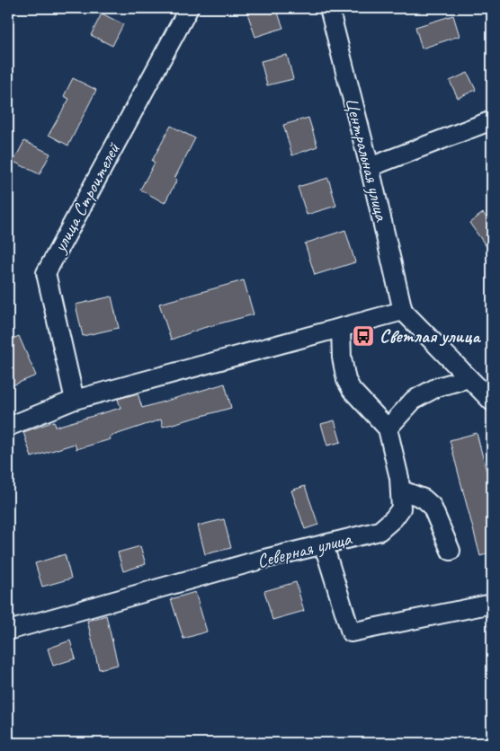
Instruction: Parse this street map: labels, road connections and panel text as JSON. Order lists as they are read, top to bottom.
{
  "streets": {
    "street": ["Центральная улица", "улица Строителей", "Северная улица"]
  },
  "places": {
    "bus stop": ["Светлая улица"]
  }
}
